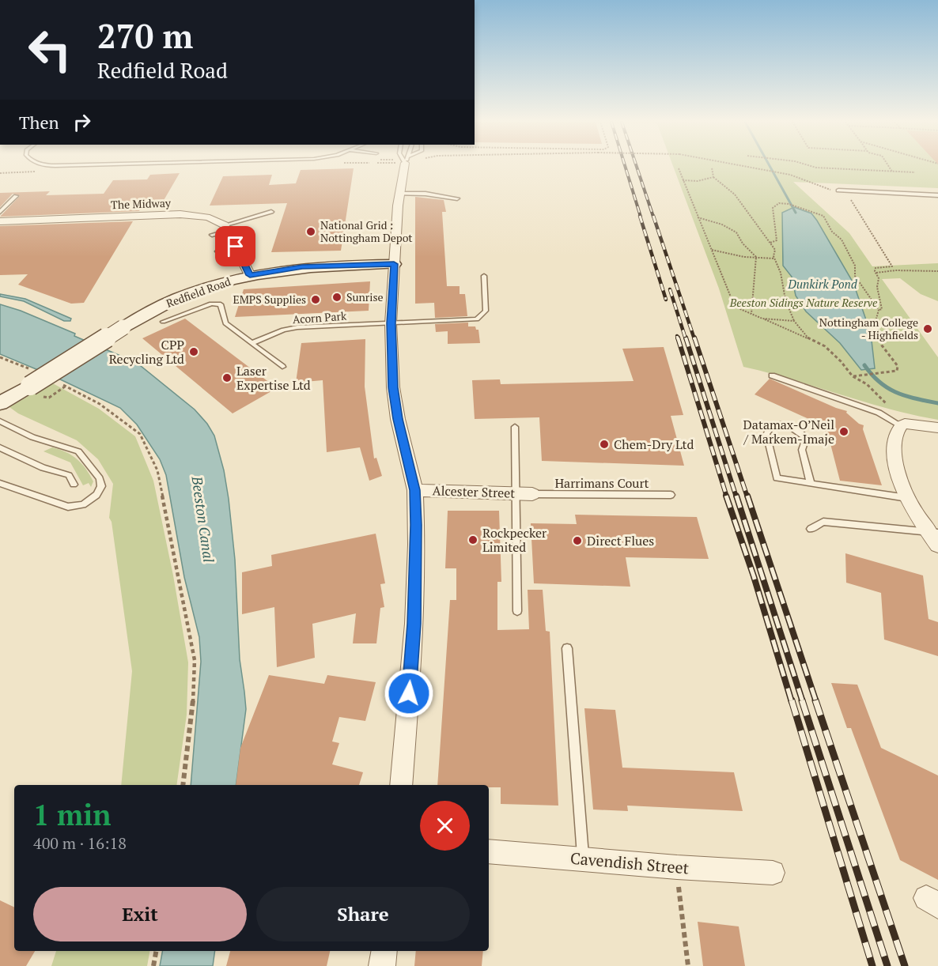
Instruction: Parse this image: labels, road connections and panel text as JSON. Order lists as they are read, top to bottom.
{
  "streets": {
    "street": [
      "The Midway",
      "Redfield Road",
      "Alcester Street",
      "Cavendish Street"
    ],
    "lane": ["Acorn Park", "Harrimans Court"]
  },
  "crossings": [
    ["Harrimans Court", "Alcester Street"]
  ],
  "water": ["Dunkirk Pond", "Beeston Canal"],
  "parks": ["Beeston Sidings Nature Reserve"],
  "places": [
    "National Grid : Nottingham Depot",
    "Sunrise",
    "EMPS Supplies",
    "Nottingham College - Highfields",
    "CPP Recycling Ltd",
    "Laser Expertise Ltd",
    "Datamax-O’Neil / Markem-Imaje",
    "Chem-Dry Ltd",
    "Rockpecker Limited",
    "Direct Flues"
  ],
  "page": {
    "turn": ["270 m", "Redfield Road"],
    "then": "Then",
    "heading": ["1 min", "400 m · 16:18"],
    "buttons": ["Exit", "Share"]
  }
}
